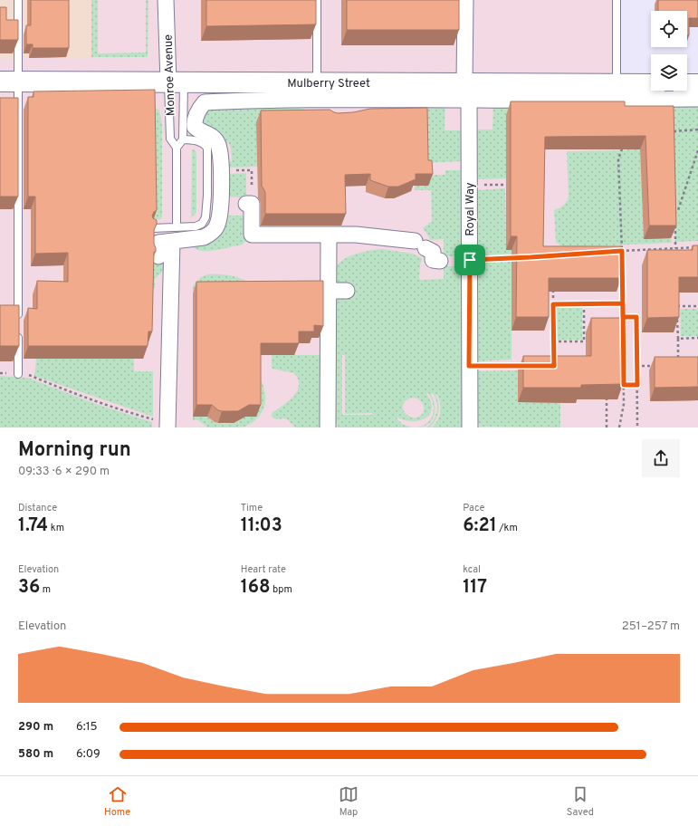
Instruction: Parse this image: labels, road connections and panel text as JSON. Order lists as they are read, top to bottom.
{
  "streets": {
    "main road": ["Mulberry Street"],
    "street": ["Monroe Avenue", "Royal Way"]
  },
  "crossings": [
    ["Monroe Avenue", "Mulberry Street"],
    ["Mulberry Street", "Royal Way"]
  ],
  "page": {
    "heading": ["Morning run", "09:33 · 6 × 290 m"],
    "stats": [
      ["Distance", "1.74 km"],
      ["Time", "11:03"],
      ["Pace", "6:21 /km"],
      ["Elevation", "36 m"],
      ["Heart rate", "168 bpm"],
      ["kcal", "117"]
    ],
    "chart": ["Elevation", "251–257 m"],
    "list": [
      {
        "name": "290 m",
        "note": "6:15"
      },
      {
        "name": "580 m",
        "note": "6:09"
      }
    ],
    "tabs": ["Home", "Map", "Saved"]
  }
}
